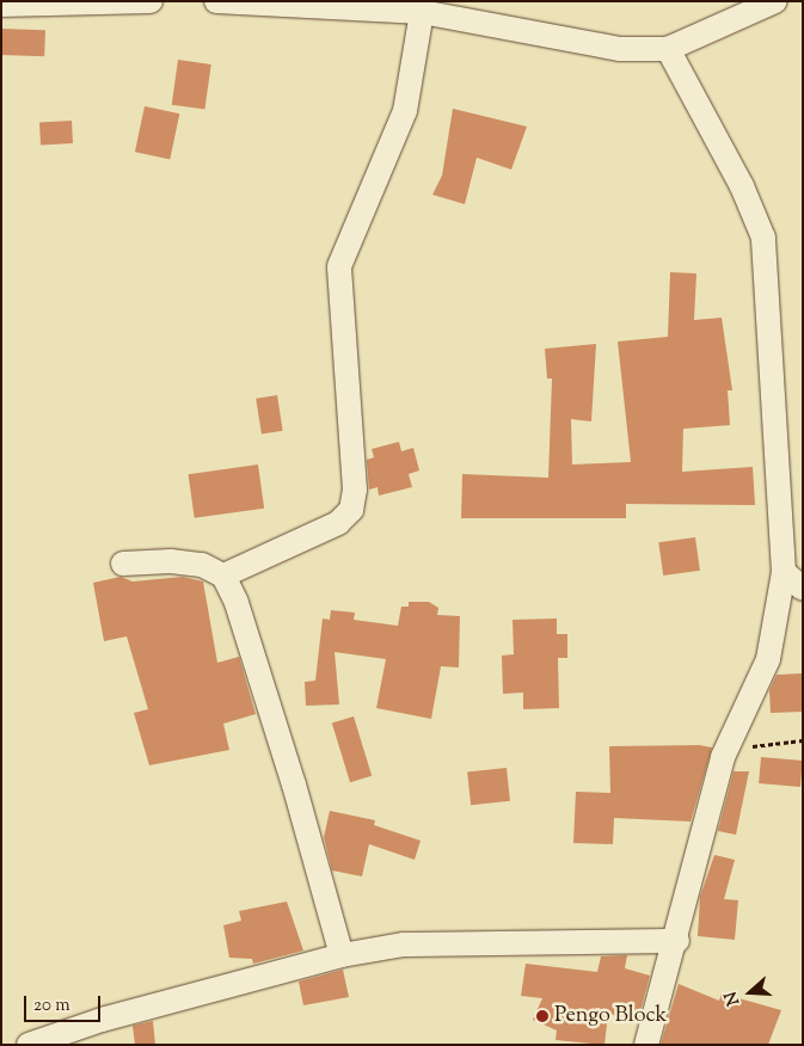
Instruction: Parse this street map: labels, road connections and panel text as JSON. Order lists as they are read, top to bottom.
{
  "places": ["Pengo Block"],
  "scale_bar": "20 m",
  "north": "left"
}
